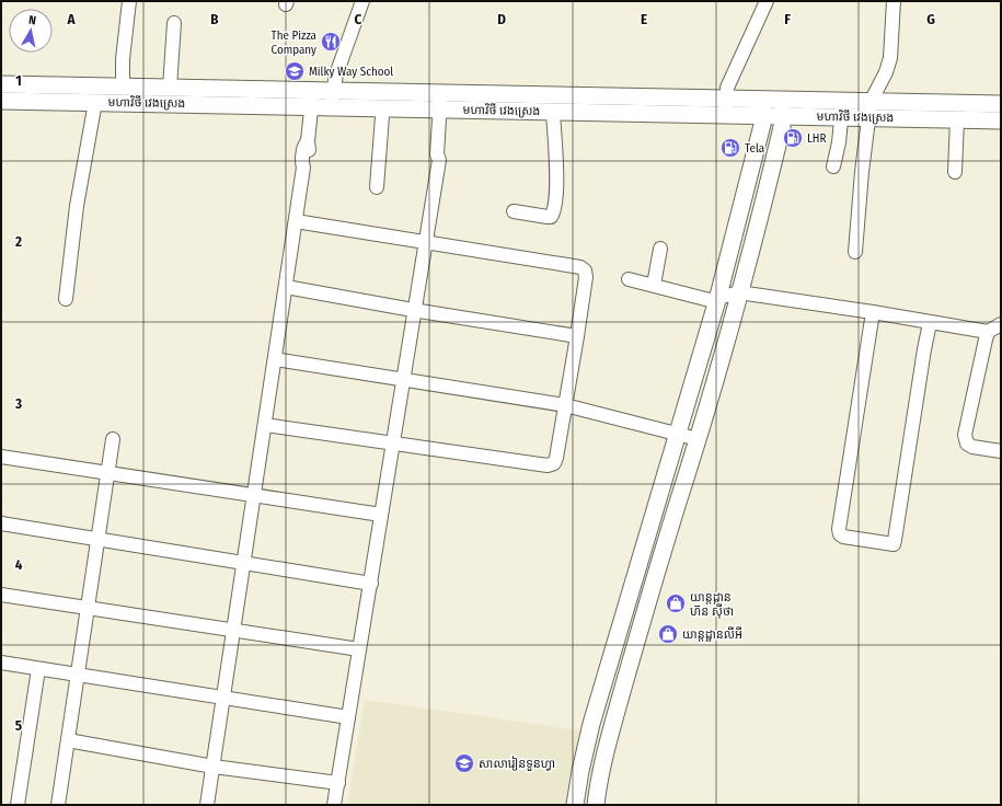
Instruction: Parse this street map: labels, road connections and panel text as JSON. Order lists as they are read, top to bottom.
{
  "streets": {
    "main road": ["មហាវិថី វេងស្រេង"]
  },
  "places": {
    "restaurant": ["The Pizza Company"],
    "school or university": ["Milky Way School", "សាលារៀនទួនហ្វា"],
    "fuel station": ["LHR", "Tela"],
    "shop": ["យាន្ដដ្ឋាន ហ៊ន ស៊ីថា", "យាន្ដដ្ឋានលីអី"]
  },
  "north": "top",
  "grid": {
    "columns": [
      "A",
      "B",
      "C",
      "D",
      "E",
      "F",
      "G"
    ],
    "rows": [
      "1",
      "2",
      "3",
      "4",
      "5"
    ]
  }
}
